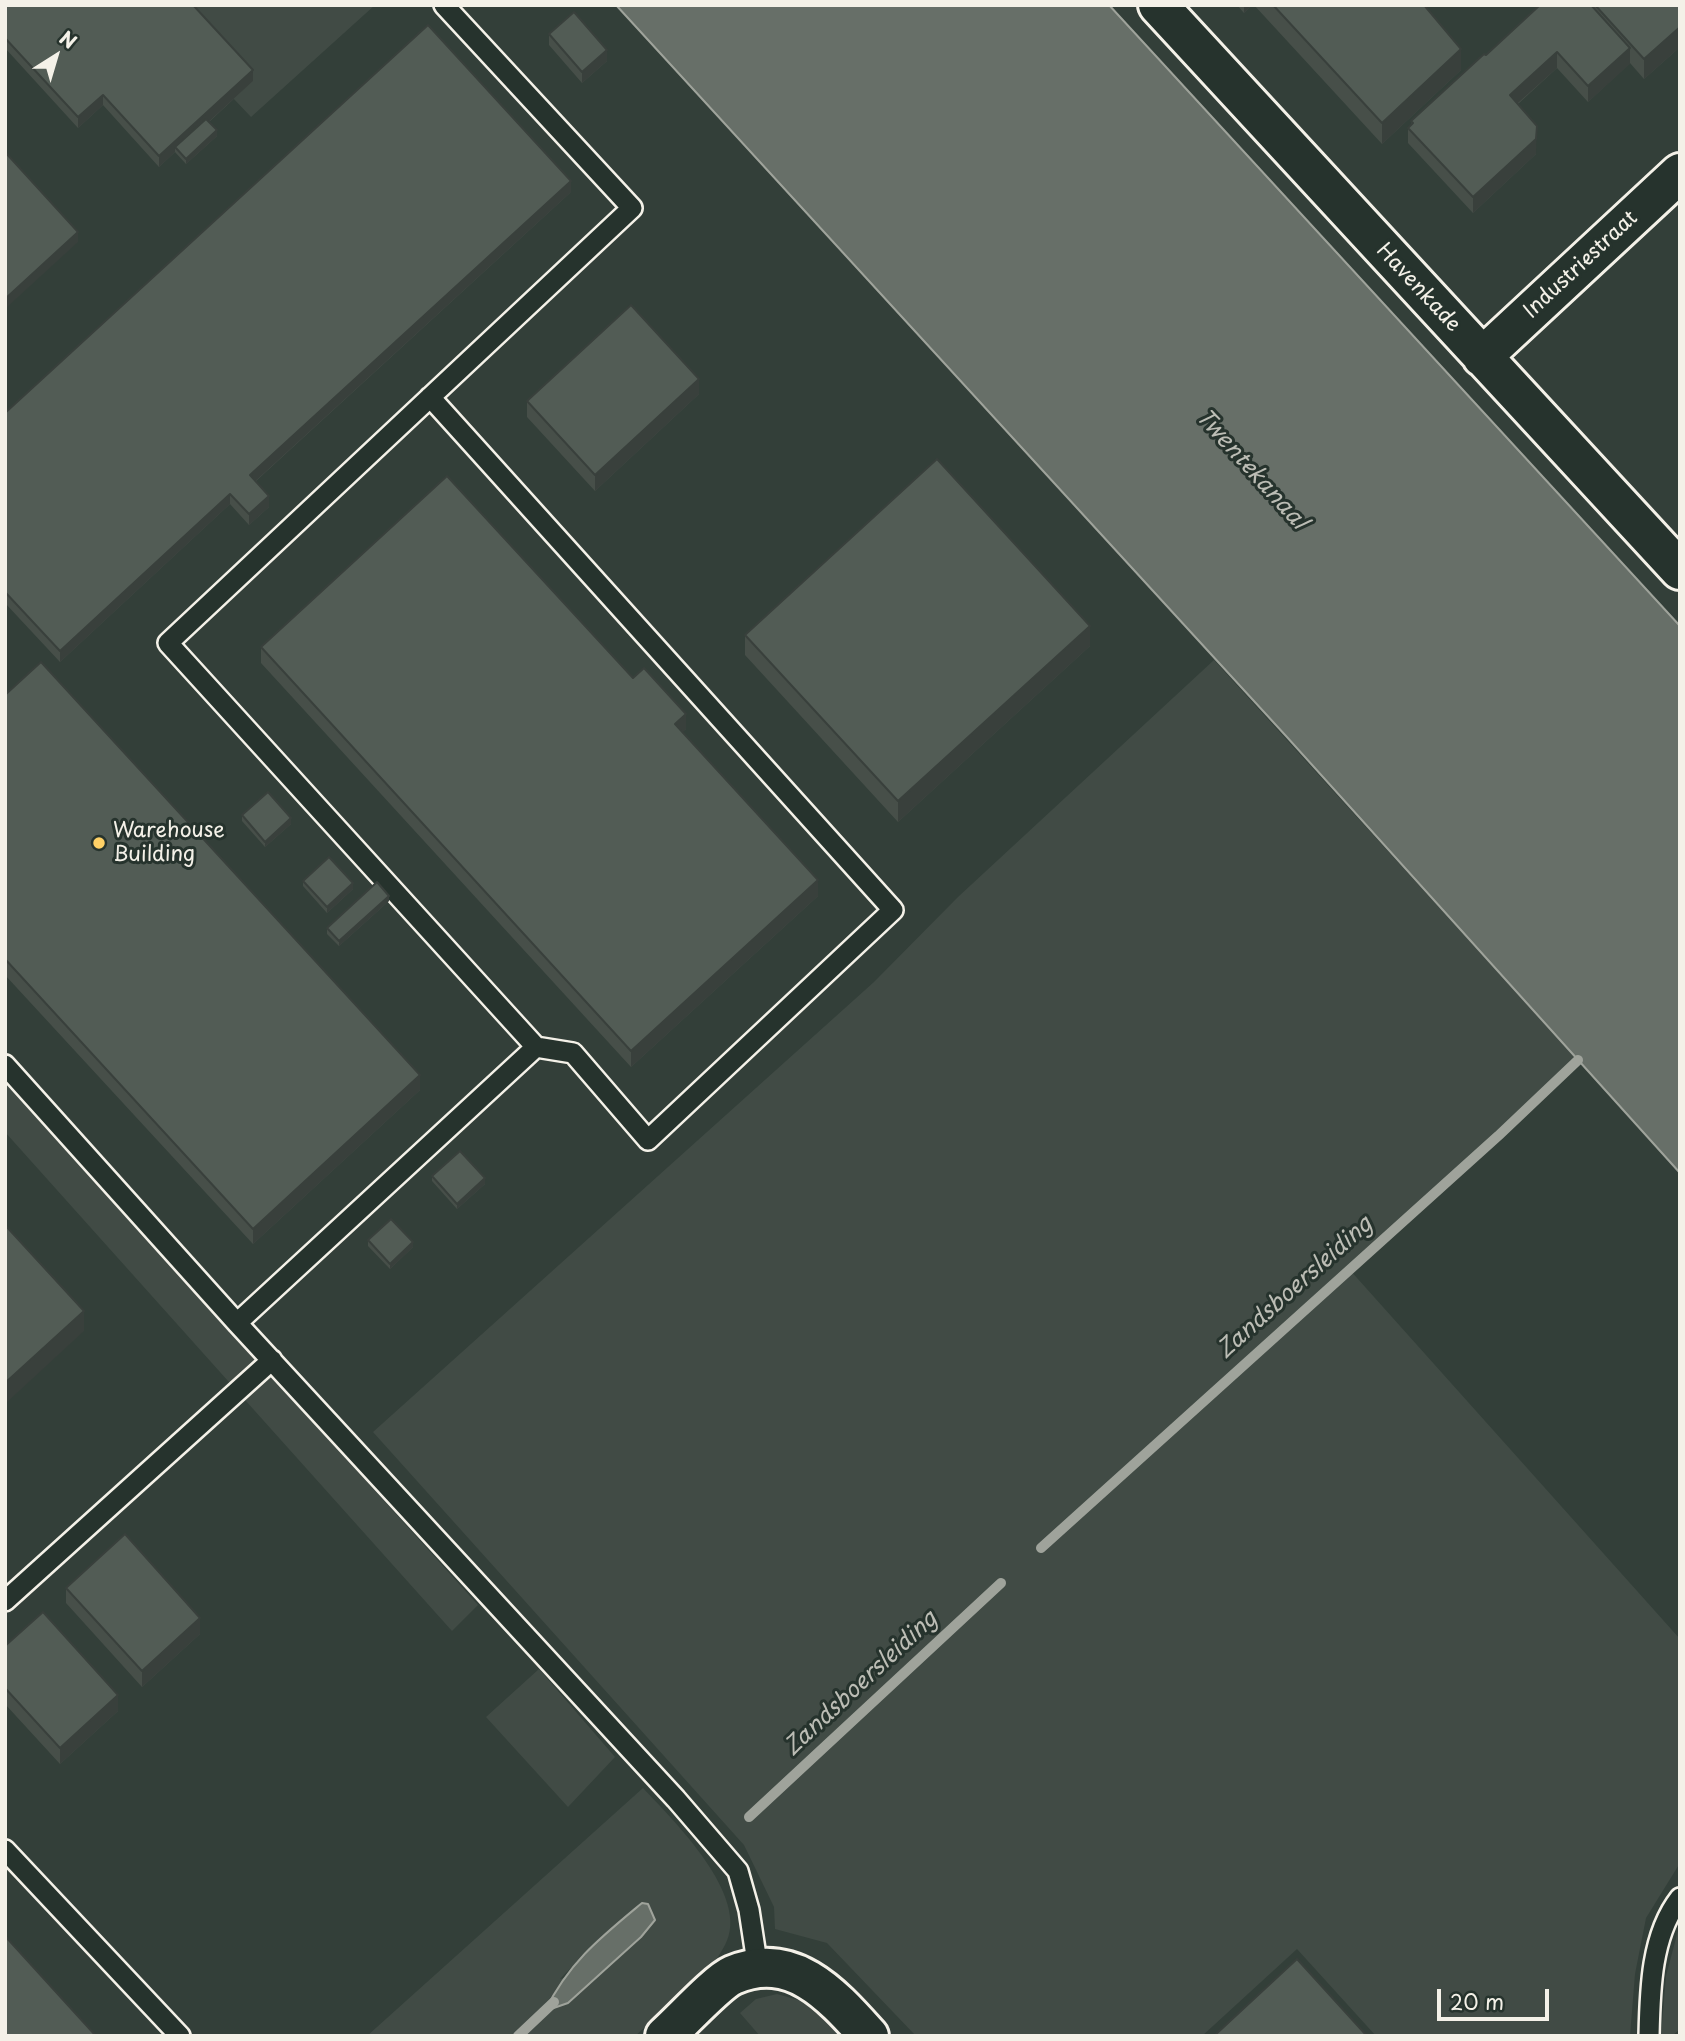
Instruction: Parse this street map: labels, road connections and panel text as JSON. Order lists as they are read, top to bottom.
{
  "streets": {
    "street": ["Industriestraat", "Havenkade"]
  },
  "crossings": [
    ["Industriestraat", "Havenkade"]
  ],
  "water": ["Twentekanaal", "Zandsboersleiding"],
  "places": ["Warehouse Building"],
  "scale_bar": "20 m",
  "north": "top right"
}
